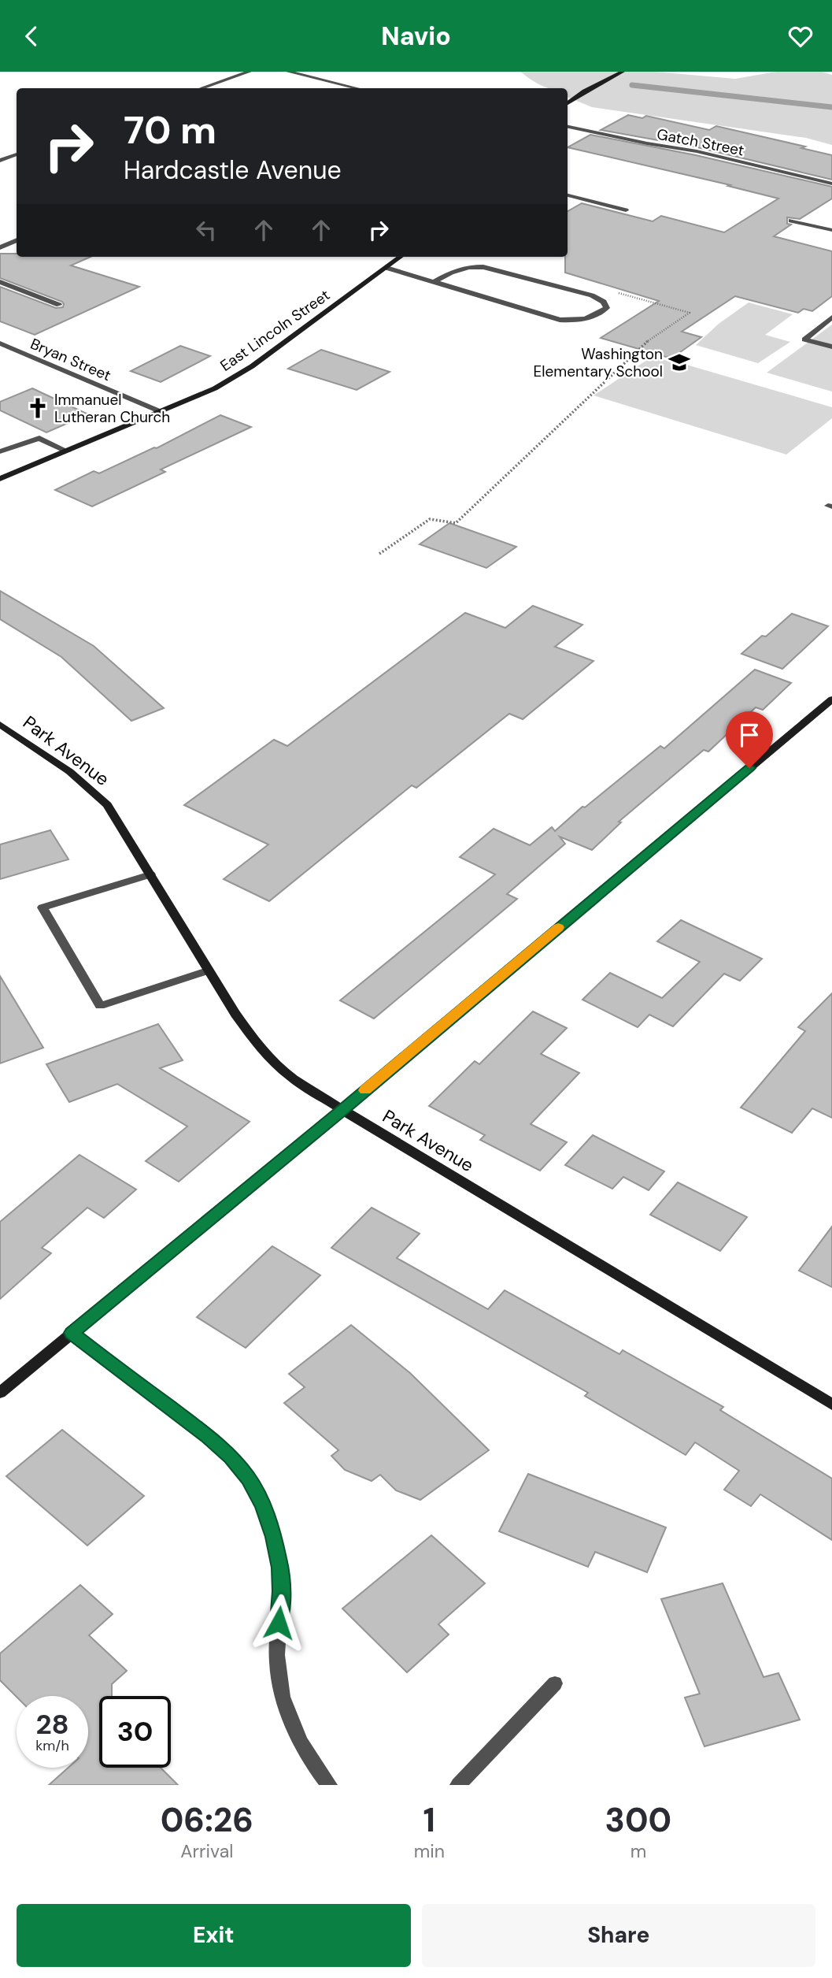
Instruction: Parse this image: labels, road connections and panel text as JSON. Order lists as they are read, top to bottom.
{
  "streets": {
    "street": [
      "Gatch Street",
      "East Lincoln Street",
      "Bryan Street",
      "Park Avenue"
    ]
  },
  "crossings": [
    ["East Lincoln Street", "Bryan Street"]
  ],
  "places": {
    "school or university": ["Washington Elementary School"],
    "church": ["Immanuel Lutheran Church"]
  },
  "page": {
    "header": "Navio",
    "turn": ["70 m", "Hardcastle Avenue"],
    "speed": "28 km/h",
    "limit": "30",
    "eta": [
      "06:26",
      "Arrival",
      "1",
      "min",
      "300",
      "m"
    ],
    "buttons": ["Exit", "Share"]
  }
}
